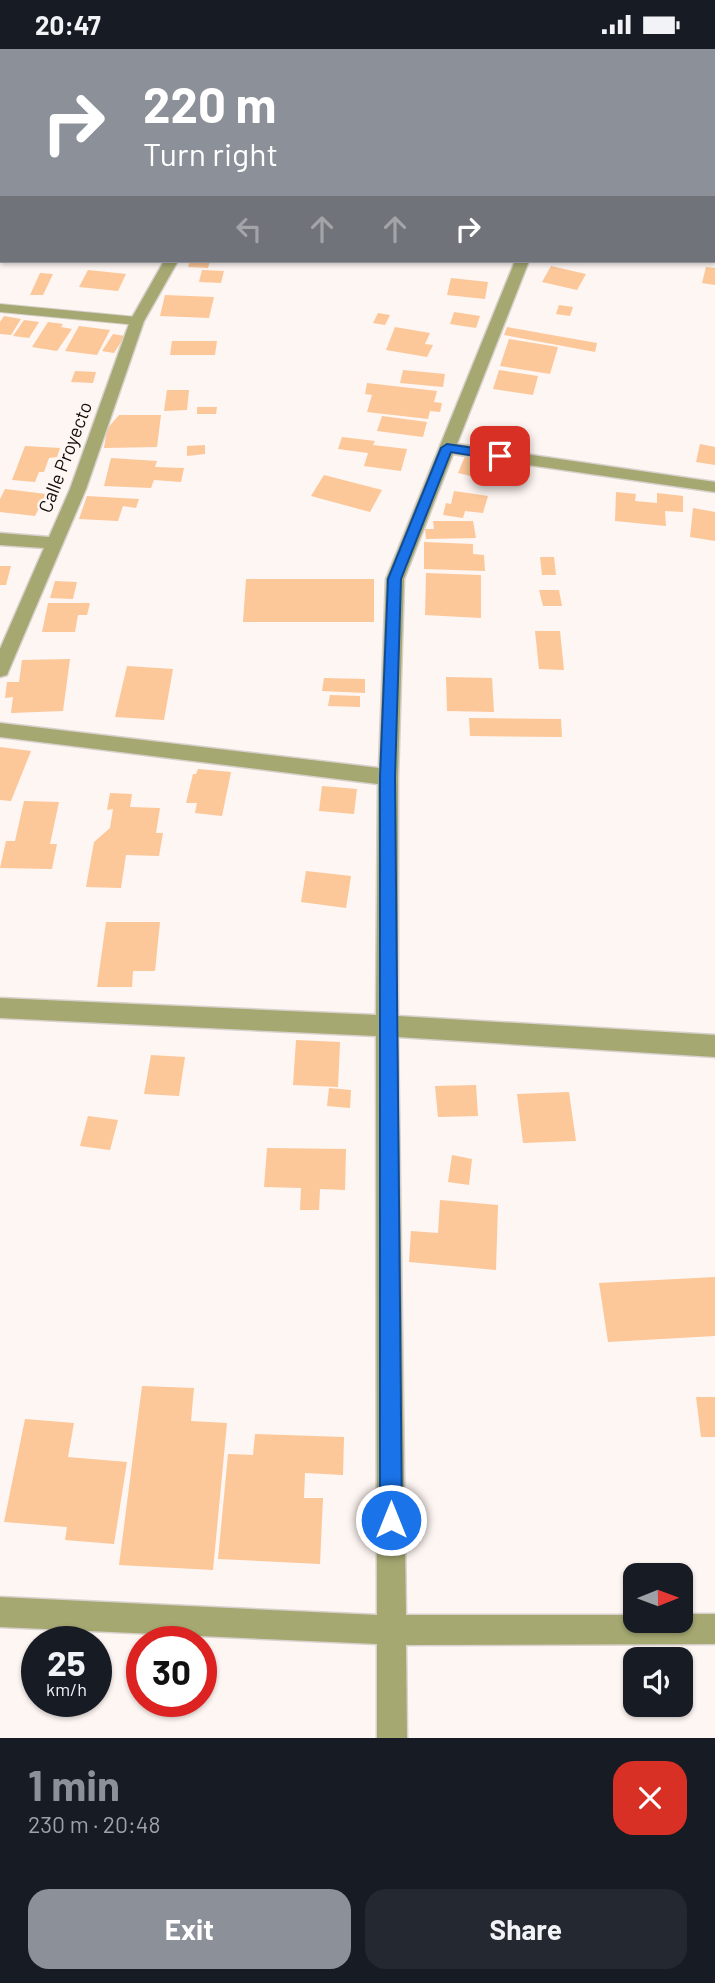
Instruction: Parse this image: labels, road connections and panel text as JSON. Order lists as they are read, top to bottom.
{
  "streets": {
    "street": ["Calle Proyecto"]
  },
  "north": "right",
  "page": {
    "status": "20:47",
    "turn": ["220 m", "Turn right"],
    "speed": "25 km/h",
    "limit": "30",
    "heading": ["1 min", "230 m · 20:48"],
    "buttons": ["Exit", "Share"]
  }
}
